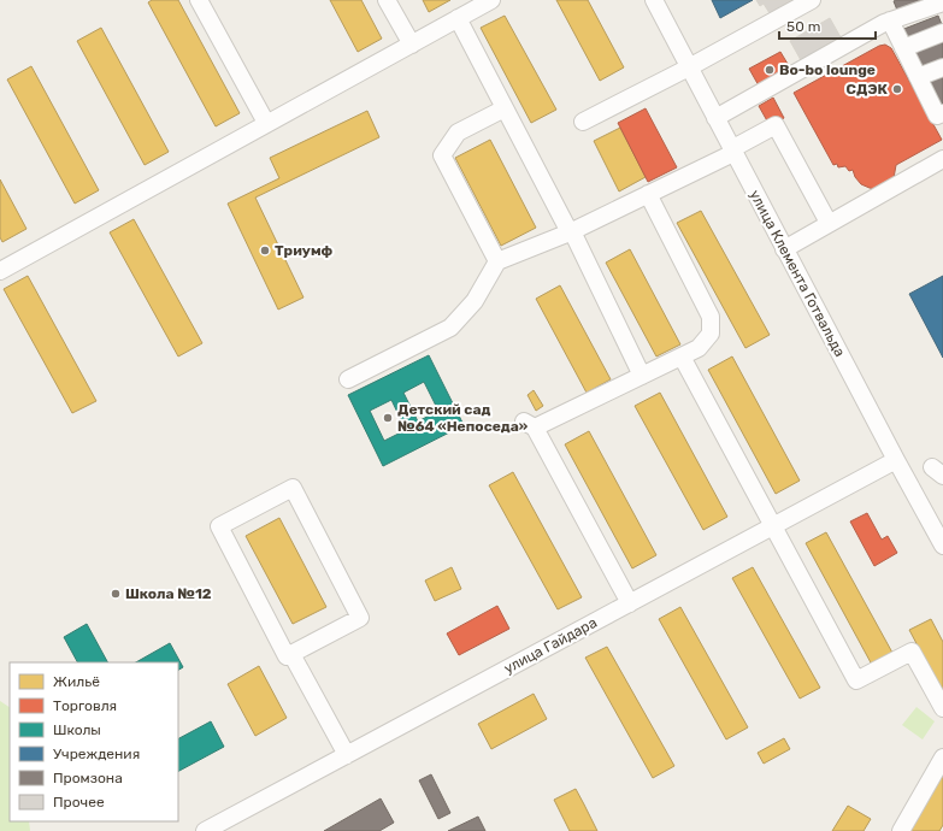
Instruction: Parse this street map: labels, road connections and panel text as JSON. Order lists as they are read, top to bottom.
{
  "streets": {
    "street": ["улица Клемента Готвальда", "улица Гайдара"]
  },
  "crossings": [
    ["улица Клемента Готвальда", "улица Гайдара"]
  ],
  "places": [
    "Bo-bo lounge",
    "СДЭК",
    "Триумф",
    "Детский сад №64 «Непоседа»",
    "Школа №12"
  ],
  "legend": [
    "Жильё",
    "Торговля",
    "Школы",
    "Учреждения",
    "Промзона",
    "Прочее"
  ],
  "scale_bar": "50 m"
}
